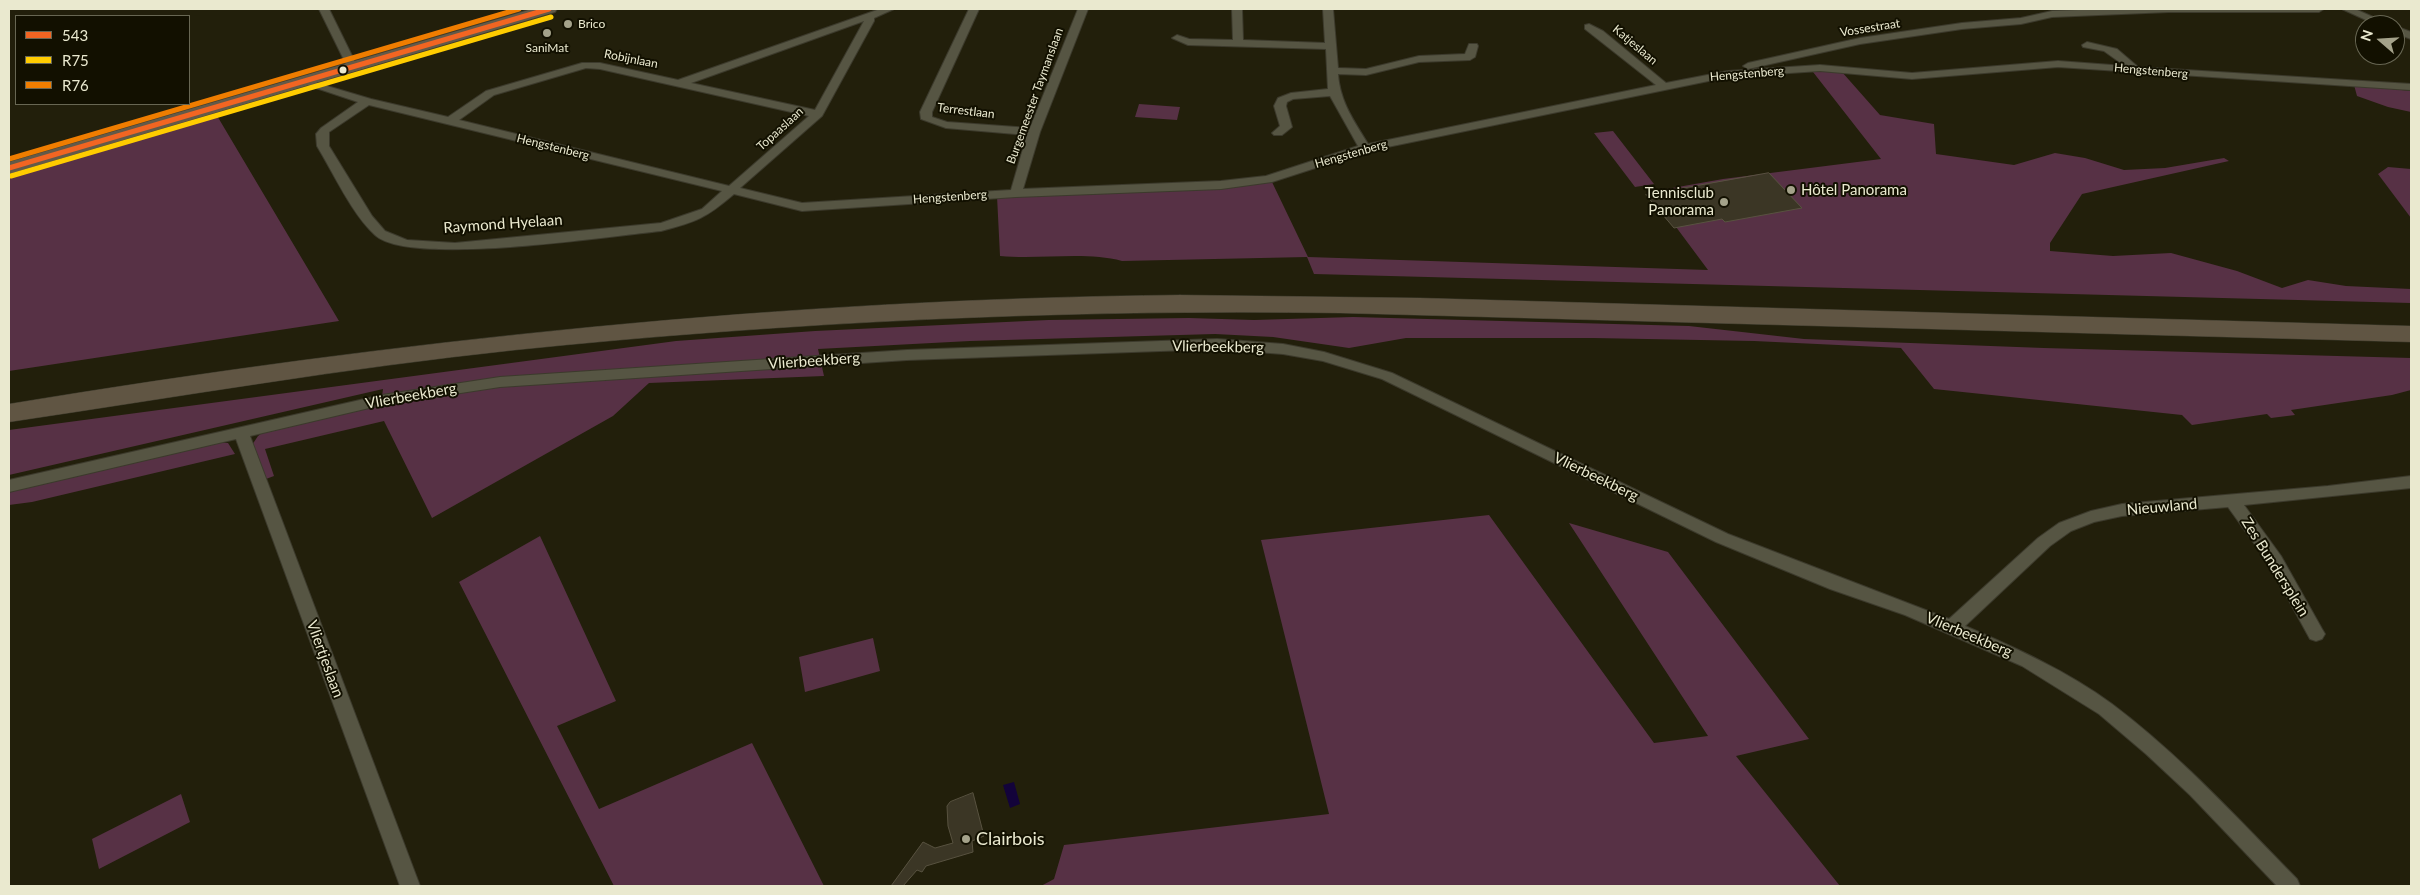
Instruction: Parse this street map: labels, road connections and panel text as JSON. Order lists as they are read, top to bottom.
{
  "streets": {
    "street": [
      "Vossestraat",
      "Katjeslaan",
      "Robijnlaan",
      "Hengstenberg",
      "Burgemeester Taymanslaan",
      "Terrestlaan",
      "Topaaslaan",
      "Raymond Hyelaan",
      "Vlierbeekberg",
      "Nieuwland",
      "Zes Bundersplein",
      "Vliertjeslaan"
    ]
  },
  "crossings": [
    ["Vossestraat", "Hengstenberg"],
    ["Katjeslaan", "Hengstenberg"],
    ["Robijnlaan", "Hengstenberg"],
    ["Robijnlaan", "Topaaslaan"],
    ["Hengstenberg", "Burgemeester Taymanslaan"],
    ["Hengstenberg", "Topaaslaan"],
    ["Hengstenberg", "Raymond Hyelaan"],
    ["Burgemeester Taymanslaan", "Terrestlaan"],
    ["Topaaslaan", "Raymond Hyelaan"],
    ["Vlierbeekberg", "Nieuwland"],
    ["Vlierbeekberg", "Vliertjeslaan"],
    ["Nieuwland", "Zes Bundersplein"]
  ],
  "places": [
    "Brico",
    "SaniMat",
    "Hôtel Panorama",
    "Tennisclub Panorama",
    "Clairbois"
  ],
  "lines": ["transit line 543", "transit line R76", "transit line R75"],
  "legend": ["543", "R75", "R76"],
  "north": "left"
}
